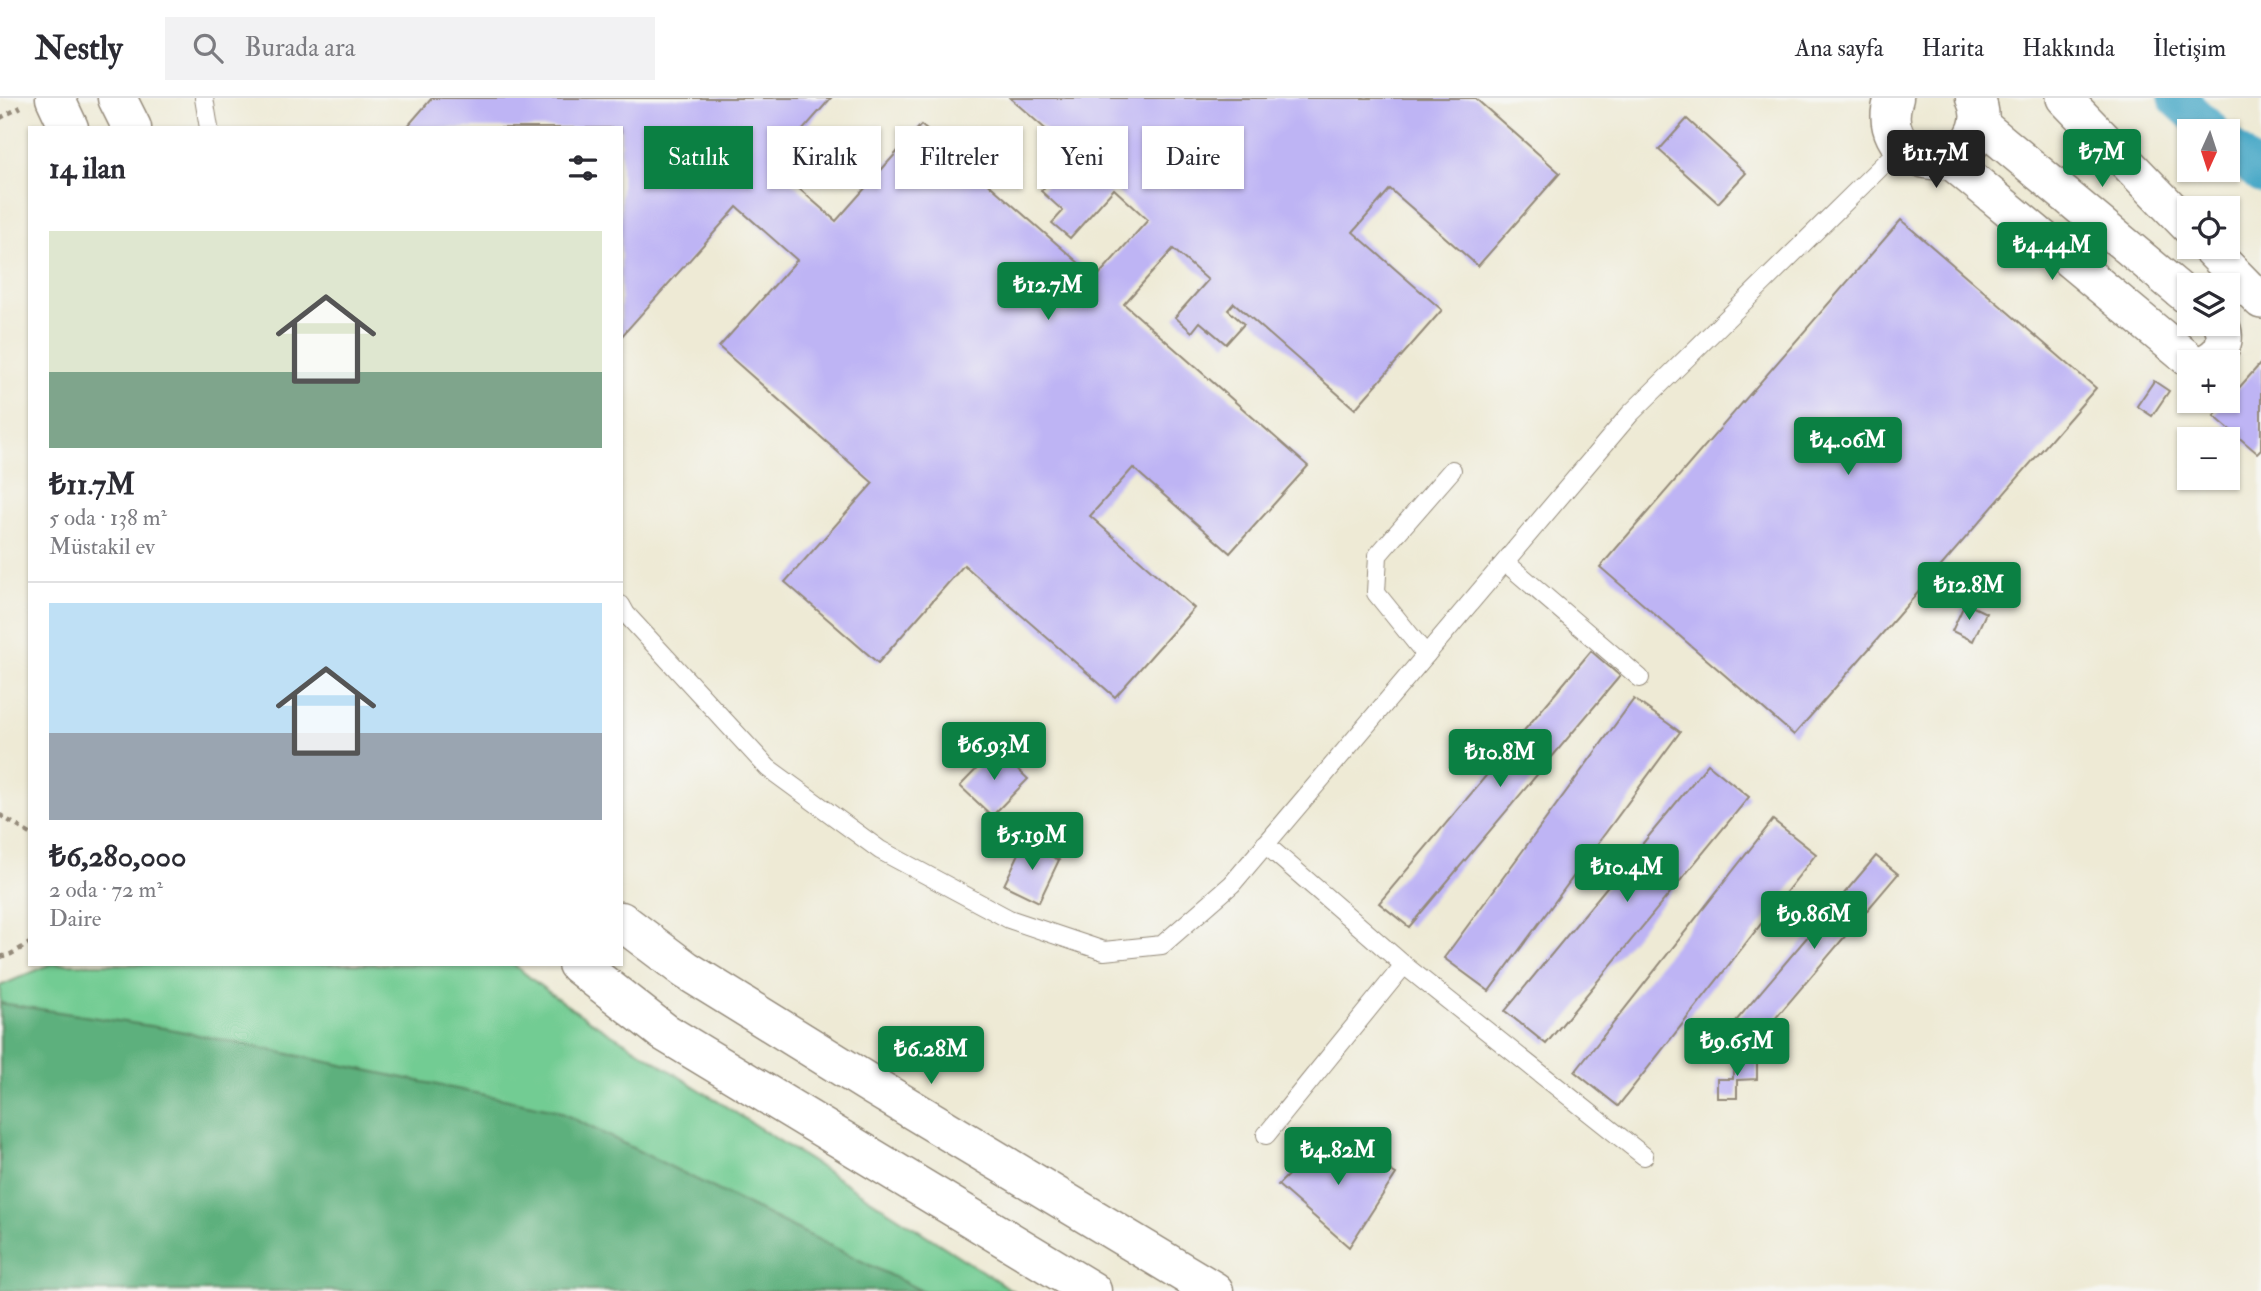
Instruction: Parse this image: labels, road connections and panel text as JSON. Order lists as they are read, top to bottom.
{
  "north": "bottom",
  "page": {
    "header": "Nestly",
    "search": "Burada ara",
    "nav": [
      "Ana sayfa",
      "Harita",
      "Hakkında",
      "İletişim"
    ],
    "map_buttons": ["+", "−"],
    "chip": [
      "Satılık",
      "Kiralık",
      "Filtreler",
      "Yeni",
      "Daire"
    ],
    "heading": "14 ilan",
    "price": [
      "₺7M",
      "₺11.7M",
      "₺4.44M",
      "₺12.7M",
      "₺4.06M",
      "₺12.8M",
      "₺6.93M",
      "₺10.8M",
      "₺5.19M",
      "₺10.4M",
      "₺9.86M",
      "₺9.65M",
      "₺6.28M",
      "₺4.82M"
    ],
    "list": [
      {
        "name": "₺11.7M",
        "note": "5 oda · 138 m² · Müstakil ev"
      },
      {
        "name": "₺6,280,000",
        "note": "2 oda · 72 m² · Daire"
      }
    ]
  }
}
